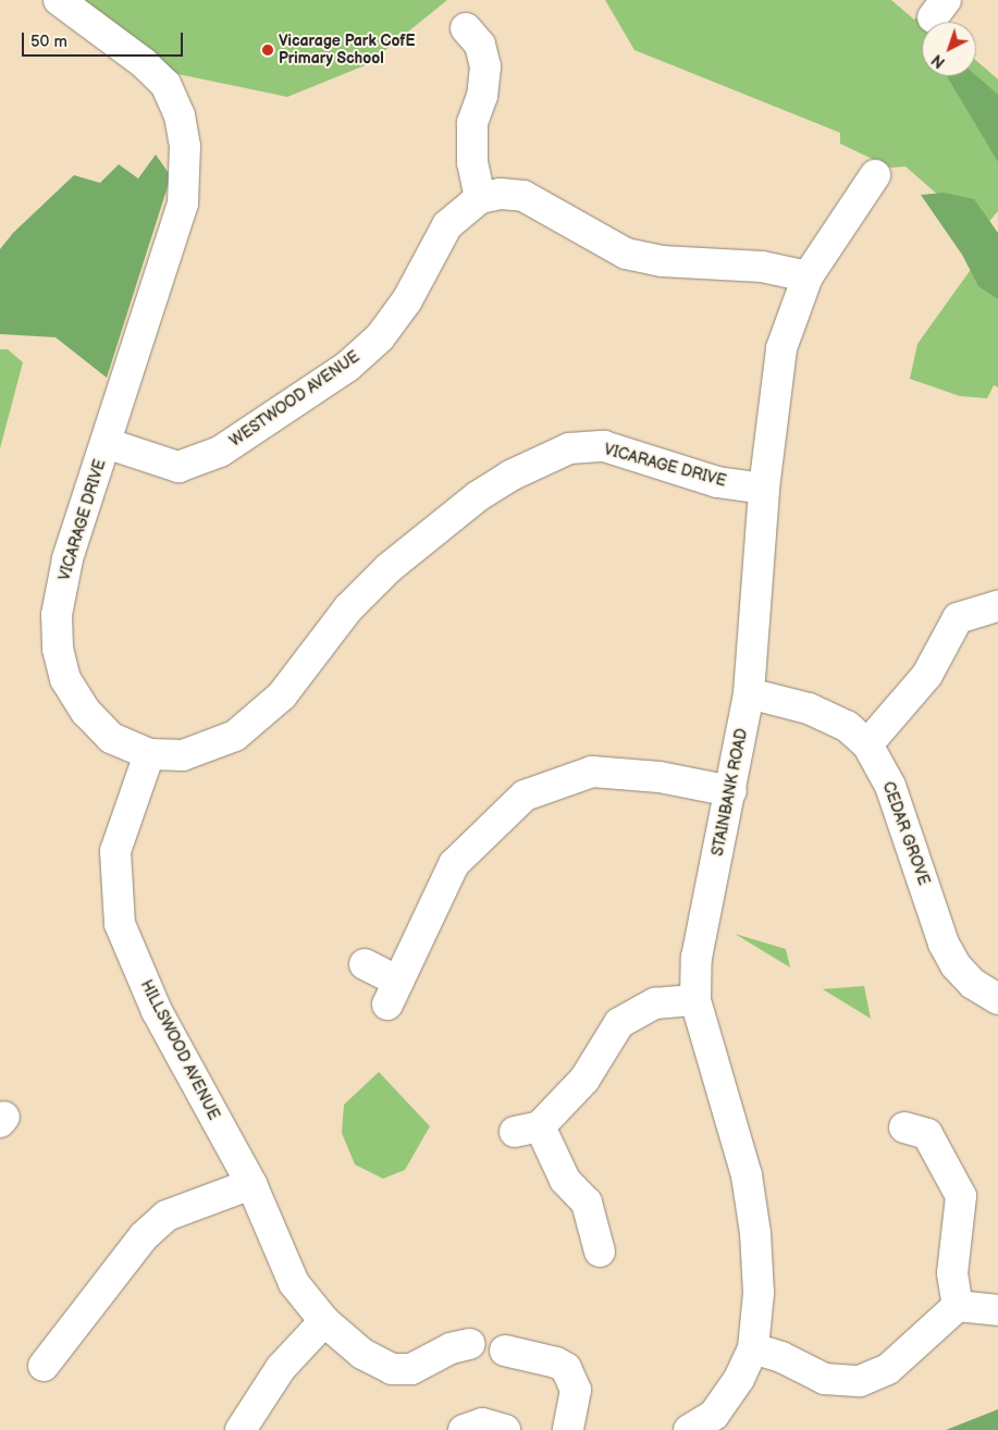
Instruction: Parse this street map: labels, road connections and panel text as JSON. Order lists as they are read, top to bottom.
{
  "streets": {
    "street": [
      "WESTWOOD AVENUE",
      "VICARAGE DRIVE",
      "STAINBANK ROAD",
      "CEDAR GROVE",
      "HILLSWOOD AVENUE"
    ]
  },
  "crossings": [
    ["WESTWOOD AVENUE", "VICARAGE DRIVE"],
    ["VICARAGE DRIVE", "STAINBANK ROAD"],
    ["VICARAGE DRIVE", "HILLSWOOD AVENUE"],
    ["STAINBANK ROAD", "CEDAR GROVE"]
  ],
  "places": ["Vicarage Park CofE Primary School"],
  "scale_bar": "50 m",
  "north": "bottom left"
}
